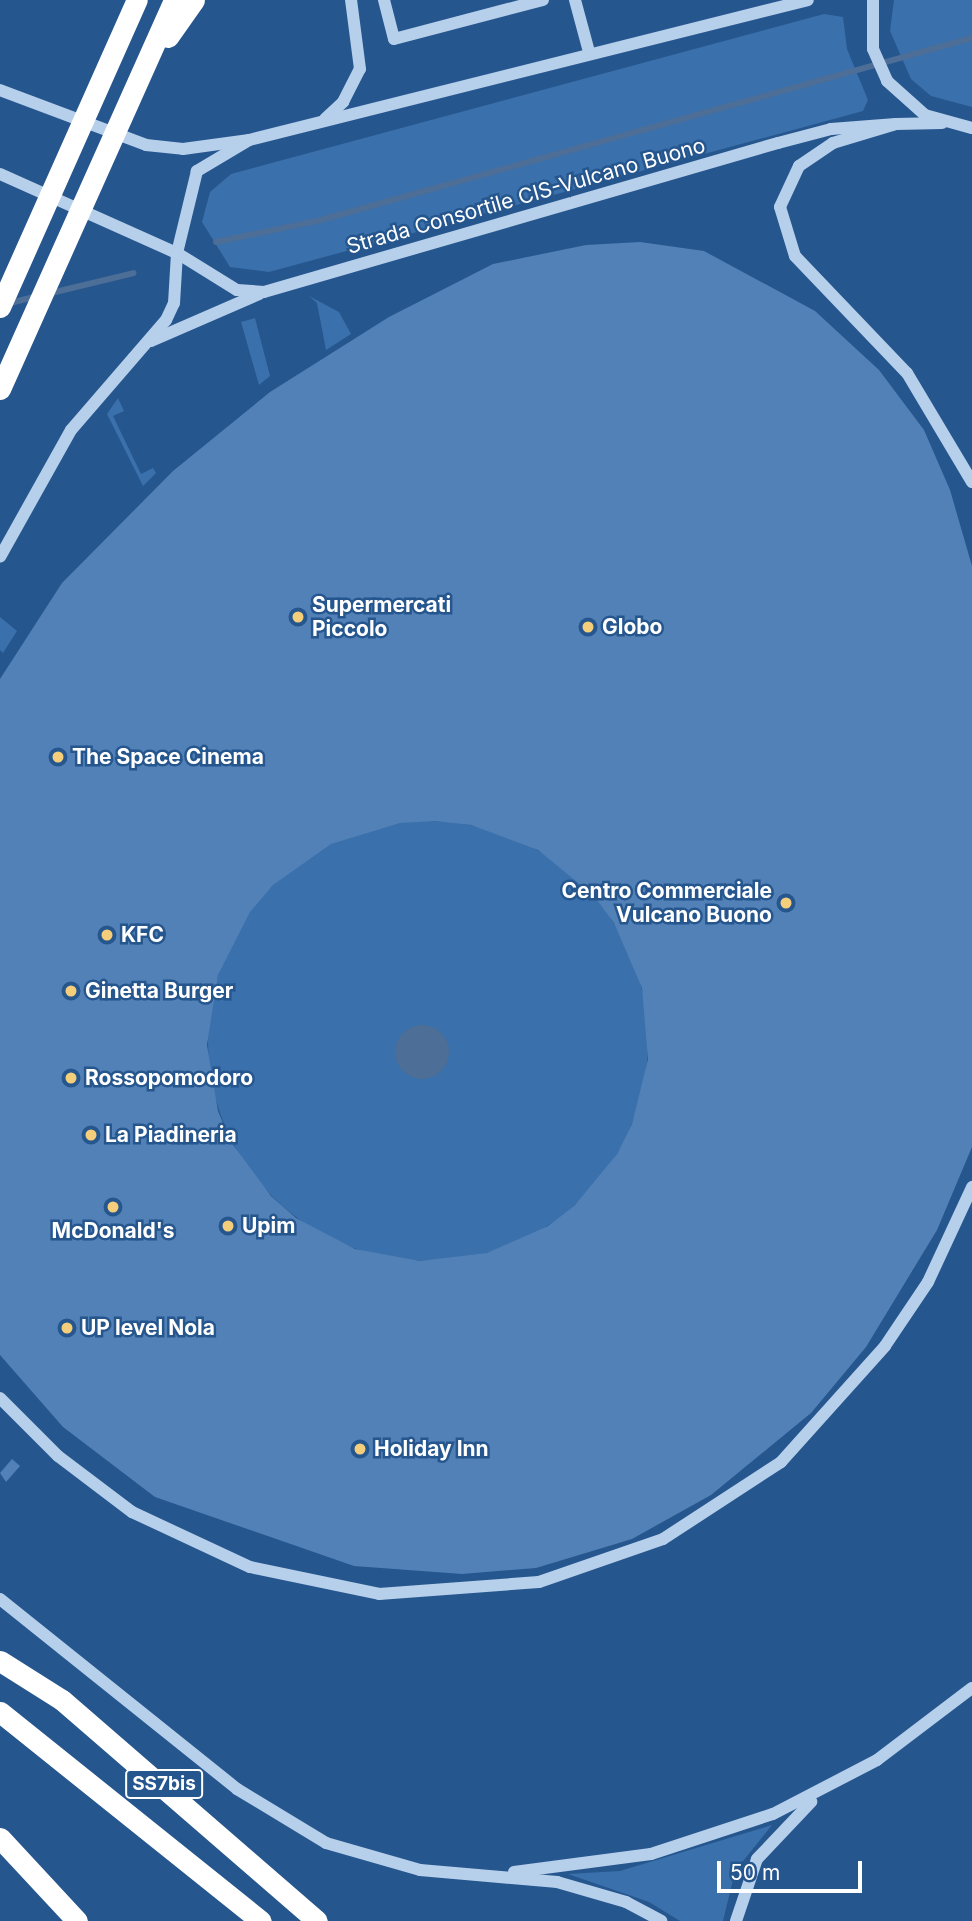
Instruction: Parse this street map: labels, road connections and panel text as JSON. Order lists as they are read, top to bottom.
{
  "streets": {
    "highway": ["SS7bis"],
    "street": ["Strada Consortile CIS-Vulcano Buono"]
  },
  "places": [
    "Supermercati Piccolo",
    "Globo",
    "The Space Cinema",
    "Centro Commerciale Vulcano Buono",
    "KFC",
    "Ginetta Burger",
    "Rossopomodoro",
    "La Piadineria",
    "McDonald's",
    "Upim",
    "UP level Nola",
    "Holiday Inn"
  ],
  "scale_bar": "50 m"
}
